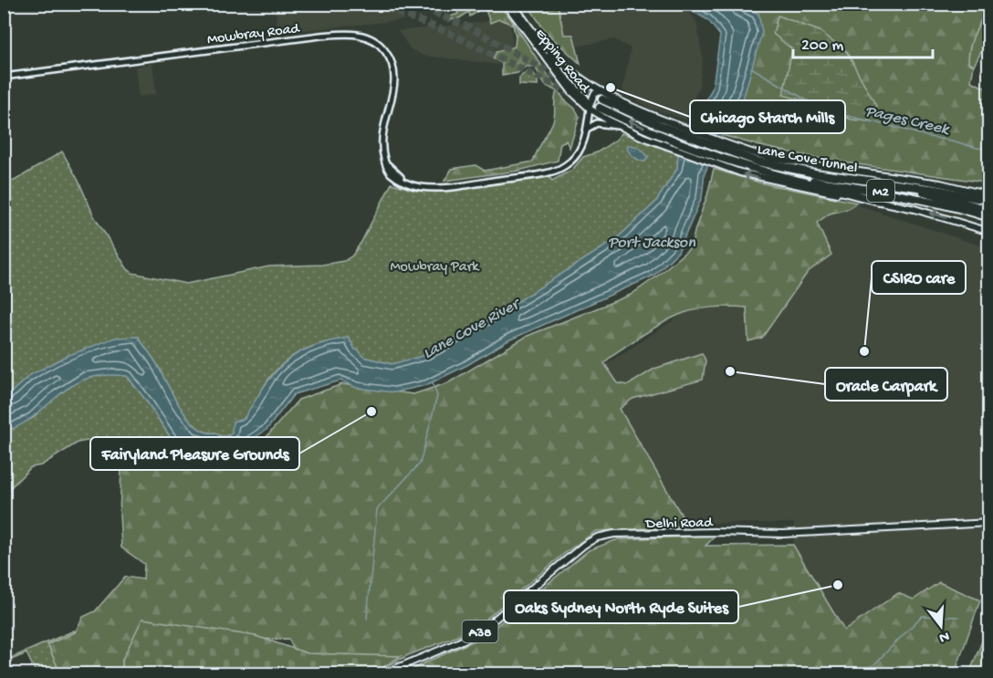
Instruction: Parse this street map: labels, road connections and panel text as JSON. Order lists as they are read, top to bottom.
{
  "streets": {
    "highway": ["Lane Cove Tunnel", "M2"],
    "main road": [
      "Mowbray Road",
      "Epping Road",
      "Delhi Road",
      "A38"
    ]
  },
  "crossings": [
    ["Mowbray Road", "Epping Road"],
    ["Epping Road", "Lane Cove Tunnel"],
    ["Epping Road", "M2"],
    ["Lane Cove Tunnel", "M2"]
  ],
  "water": ["Pages Creek", "Port Jackson", "Lane Cove River"],
  "parks": ["Mowbray Park"],
  "places": [
    "Chicago Starch Mills",
    "CSIRO care",
    "Oracle Carpark",
    "Fairyland Pleasure Grounds",
    "Oaks Sydney North Ryde Suites"
  ],
  "scale_bar": "200 m",
  "north": "bottom"
}
